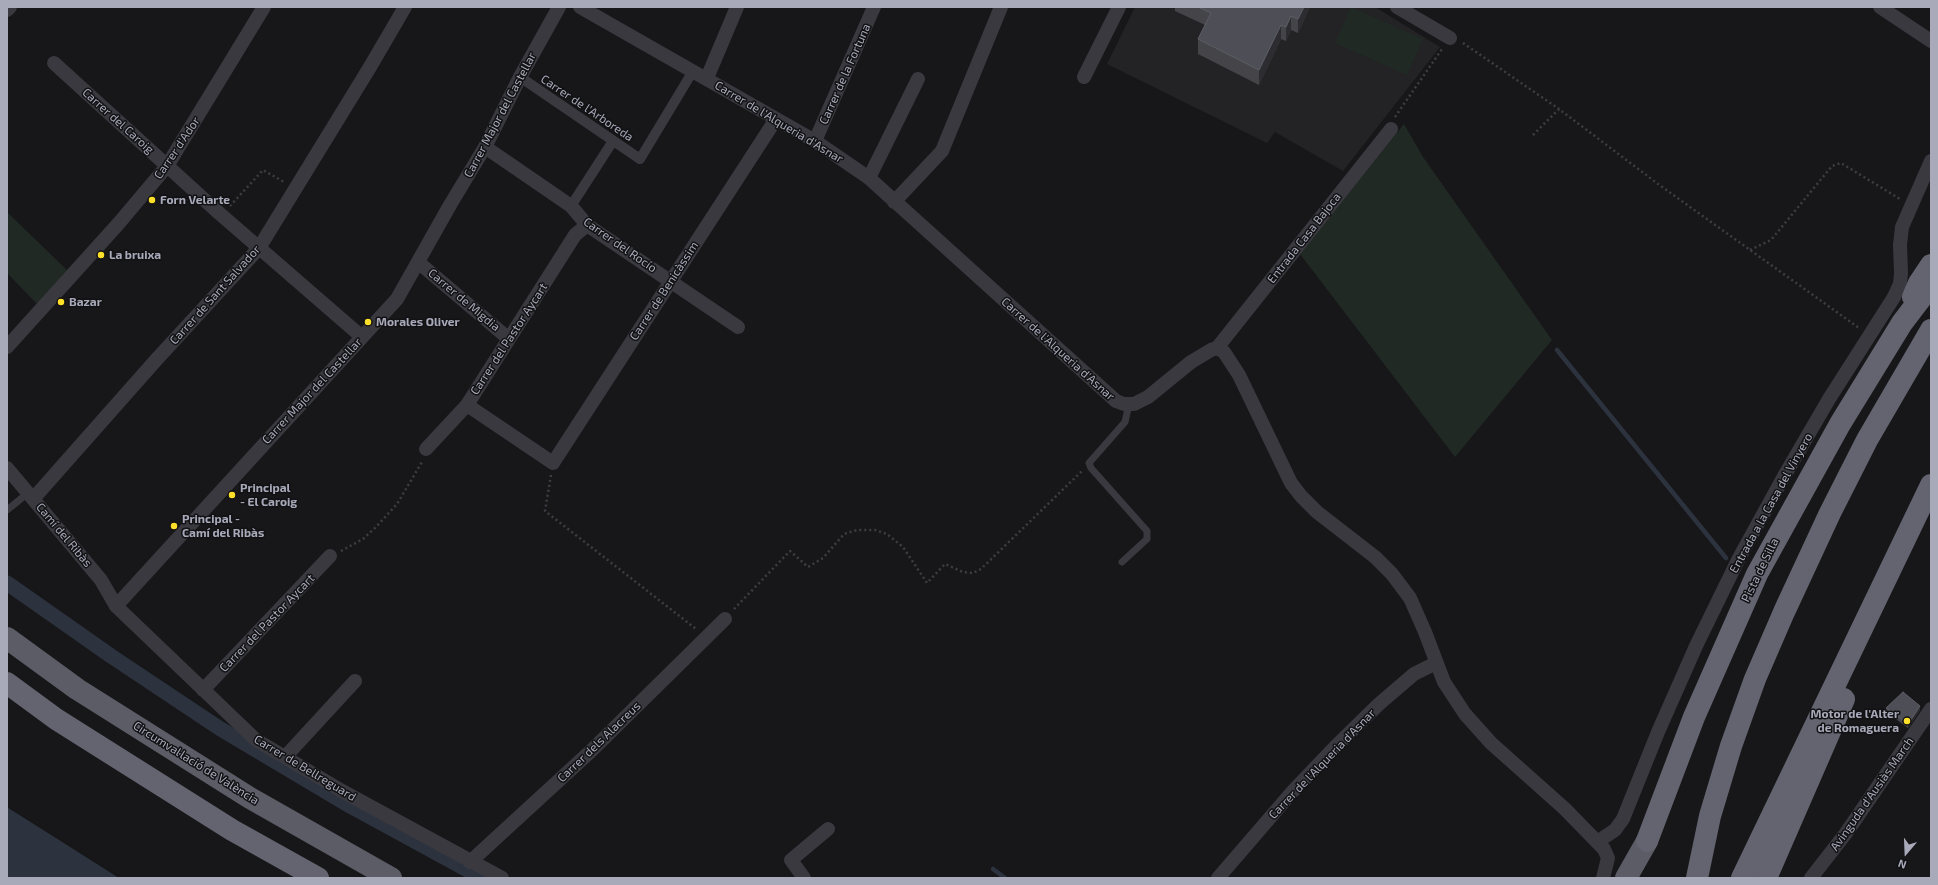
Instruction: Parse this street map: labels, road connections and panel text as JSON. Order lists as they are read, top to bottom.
{
  "streets": {
    "highway": ["Pista de Silla", "Circumval·lació de València"],
    "street": [
      "Carrer de la Fortuna",
      "Carrer de l'Arboreda",
      "Carrer Major del Castellar",
      "Carrer del Caroig",
      "Carrer de l'Alqueria d'Asnar",
      "Carrer d'Ador",
      "Entrada Casa Bajoca",
      "Carrer del Rocío",
      "Carrer de Benicàssim",
      "Carrer de Sant Salvador",
      "Carrer de Migdia",
      "Carrer del Pastor Aycart",
      "Entrada a la Casa del Vinyero",
      "Camí del Ribàs",
      "Carrer dels Alacreus",
      "Carrer de Bellreguard",
      "Avinguda d'Ausiàs March"
    ]
  },
  "crossings": [
    ["Carrer de la Fortuna", "Carrer de l'Alqueria d'Asnar"],
    ["Carrer de l'Arboreda", "Carrer Major del Castellar"],
    ["Carrer de l'Arboreda", "Carrer de l'Alqueria d'Asnar"],
    ["Carrer Major del Castellar", "Carrer del Caroig"],
    ["Carrer Major del Castellar", "Carrer del Rocío"],
    ["Carrer Major del Castellar", "Carrer de Migdia"],
    ["Carrer Major del Castellar", "Camí del Ribàs"],
    ["Carrer Major del Castellar", "Carrer de Bellreguard"],
    ["Carrer del Caroig", "Carrer d'Ador"],
    ["Carrer del Caroig", "Carrer de Sant Salvador"],
    ["Carrer de l'Alqueria d'Asnar", "Entrada Casa Bajoca"],
    ["Carrer de l'Alqueria d'Asnar", "Carrer de Benicàssim"],
    ["Carrer del Rocío", "Carrer de Benicàssim"],
    ["Carrer del Rocío", "Carrer del Pastor Aycart"],
    ["Carrer de Sant Salvador", "Camí del Ribàs"],
    ["Carrer de Migdia", "Carrer del Pastor Aycart"],
    ["Carrer del Pastor Aycart", "Carrer de Bellreguard"],
    ["Camí del Ribàs", "Carrer de Bellreguard"],
    ["Carrer dels Alacreus", "Carrer de Bellreguard"]
  ],
  "places": [
    "Forn Velarte",
    "La bruixa",
    "Bazar",
    "Morales Oliver",
    "Principal - El Caroig",
    "Principal - Camí del Ribàs",
    "Motor de l'Alter de Romaguera"
  ],
  "north": "bottom"
}
